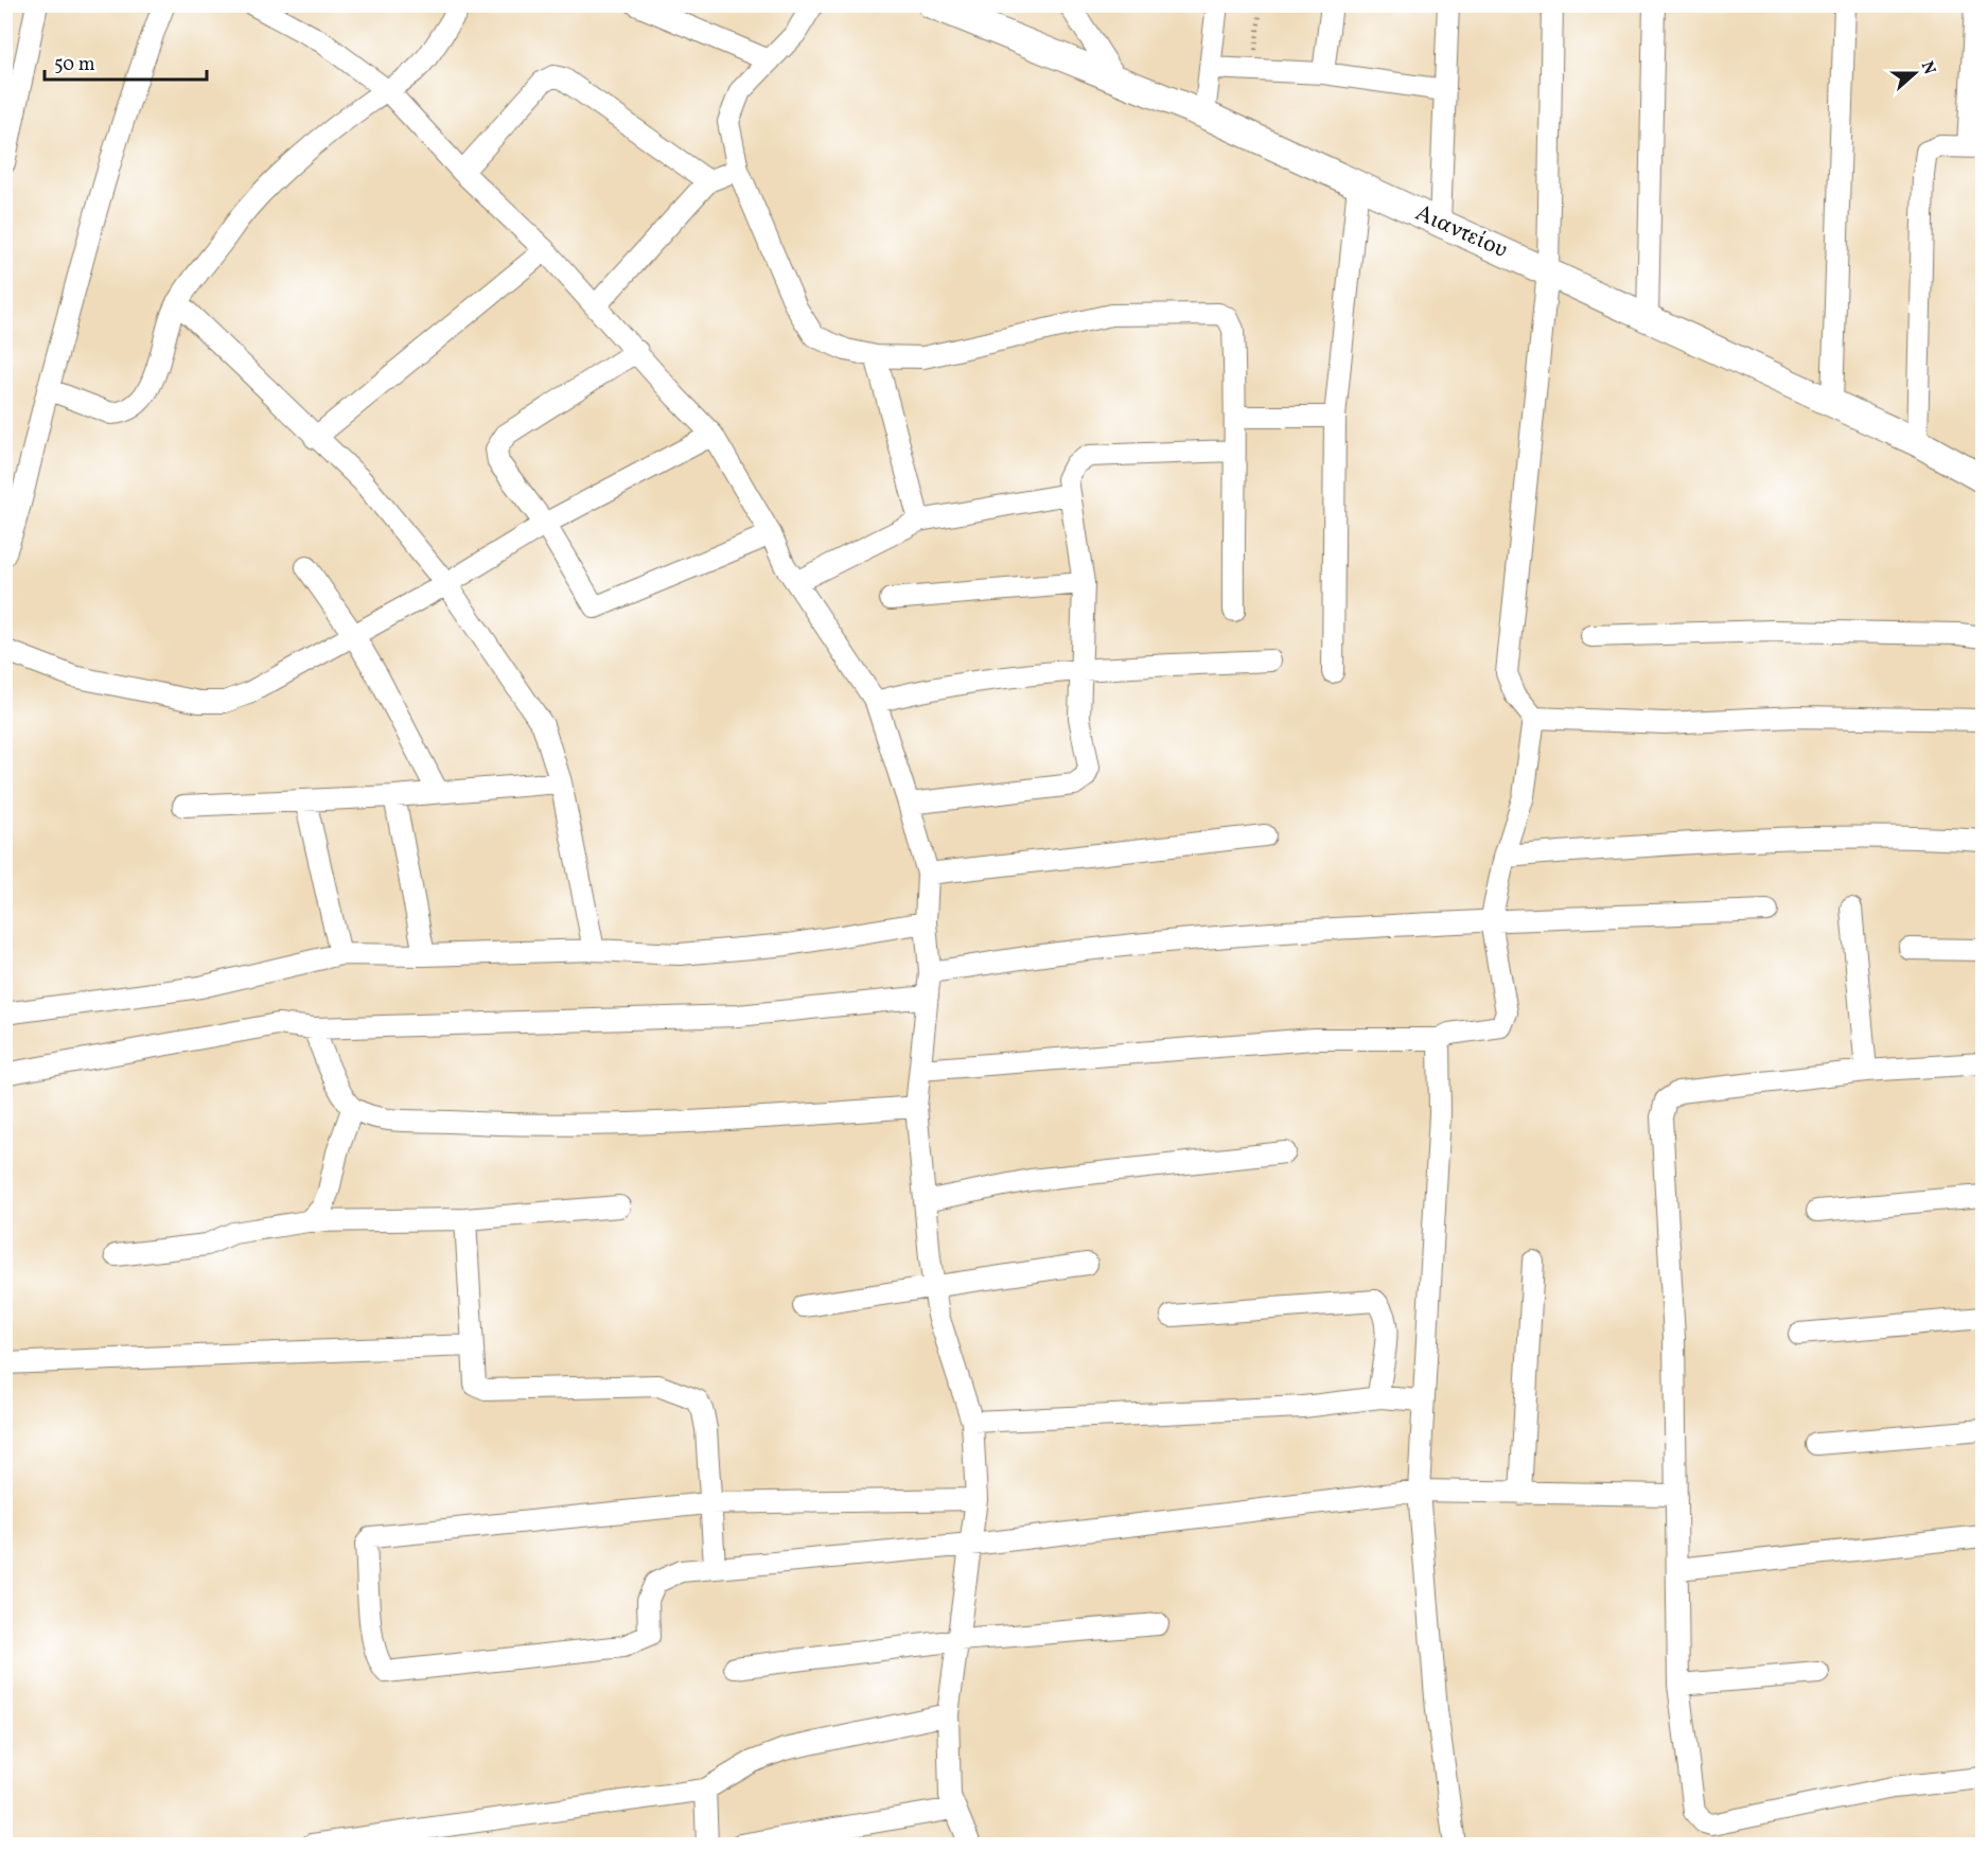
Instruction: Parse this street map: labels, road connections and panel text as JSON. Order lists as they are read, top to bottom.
{
  "streets": {
    "main road": ["Αιαντείου"]
  },
  "scale_bar": "50 m",
  "north": "right"
}
